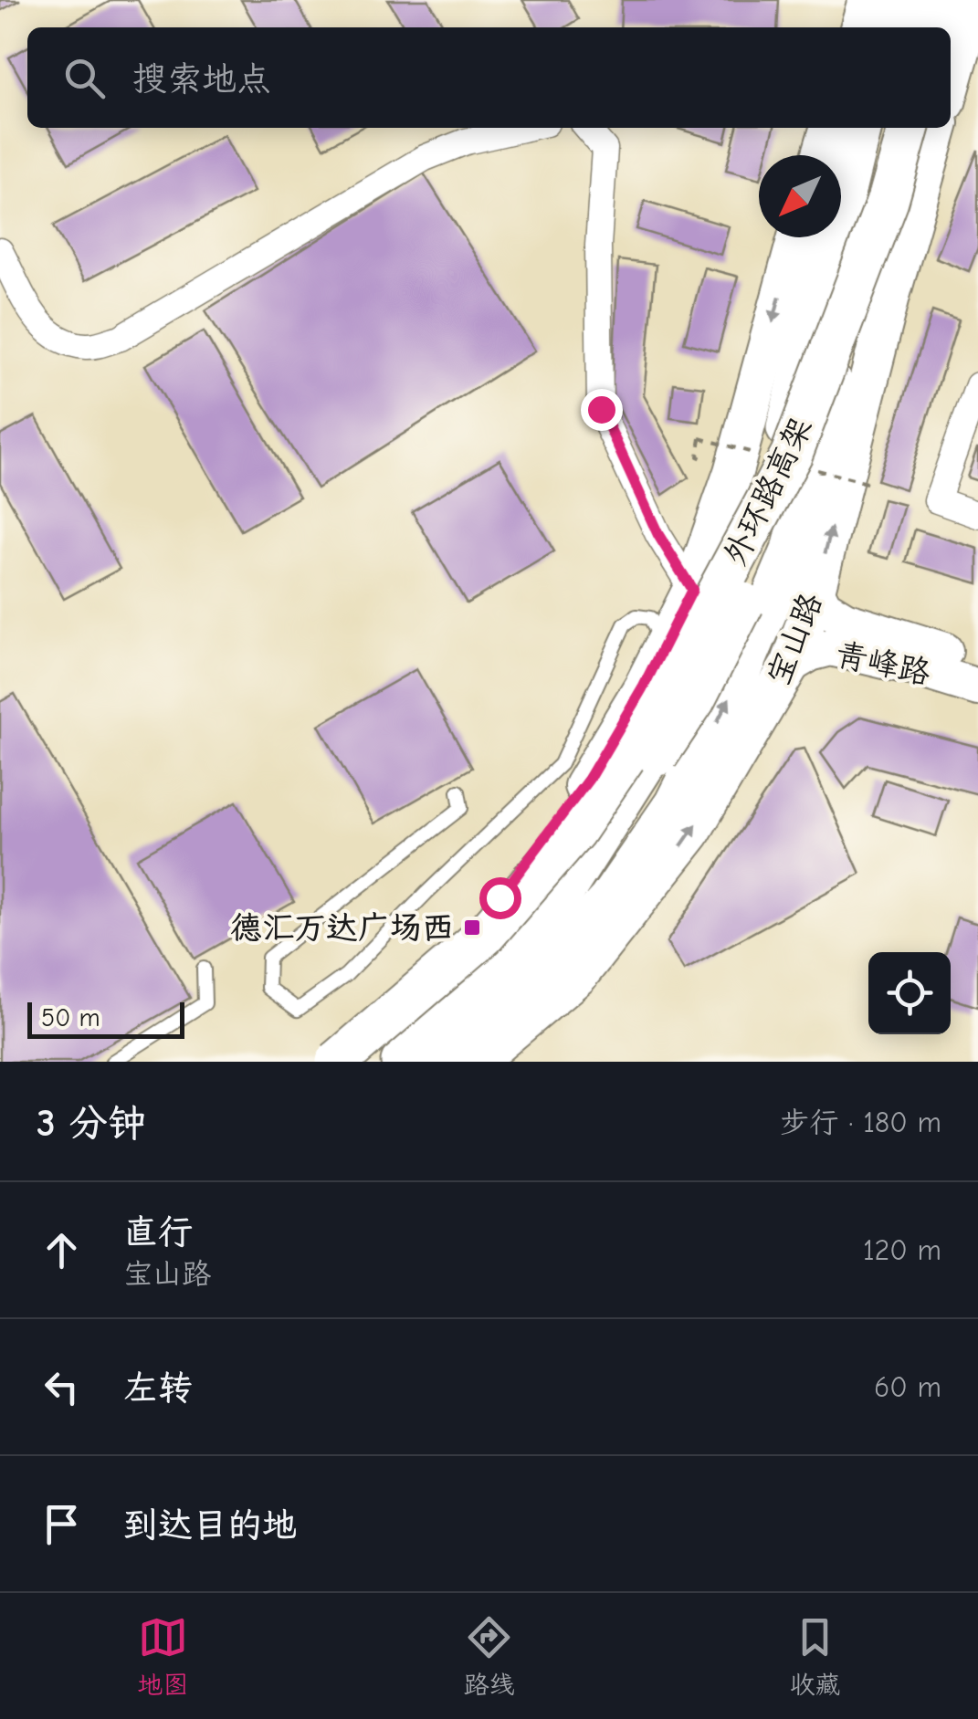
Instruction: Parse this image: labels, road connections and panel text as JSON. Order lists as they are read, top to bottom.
{
  "streets": {
    "highway": ["外环路高架"],
    "main road": ["宝山路", "青峰路"]
  },
  "crossings": [
    ["宝山路", "青峰路"]
  ],
  "places": {
    "transit": ["德汇万达广场西"]
  },
  "scale_bar": "50 m",
  "north": "bottom left",
  "page": {
    "search": "搜索地点",
    "scale": "50 m",
    "heading": ["3 分钟", "步行 · 180 m"],
    "list": [
      ["直行", "宝山路", "120 m"],
      ["左转", "60 m"],
      "到达目的地"
    ],
    "nav": ["地图", "路线", "收藏"]
  }
}
